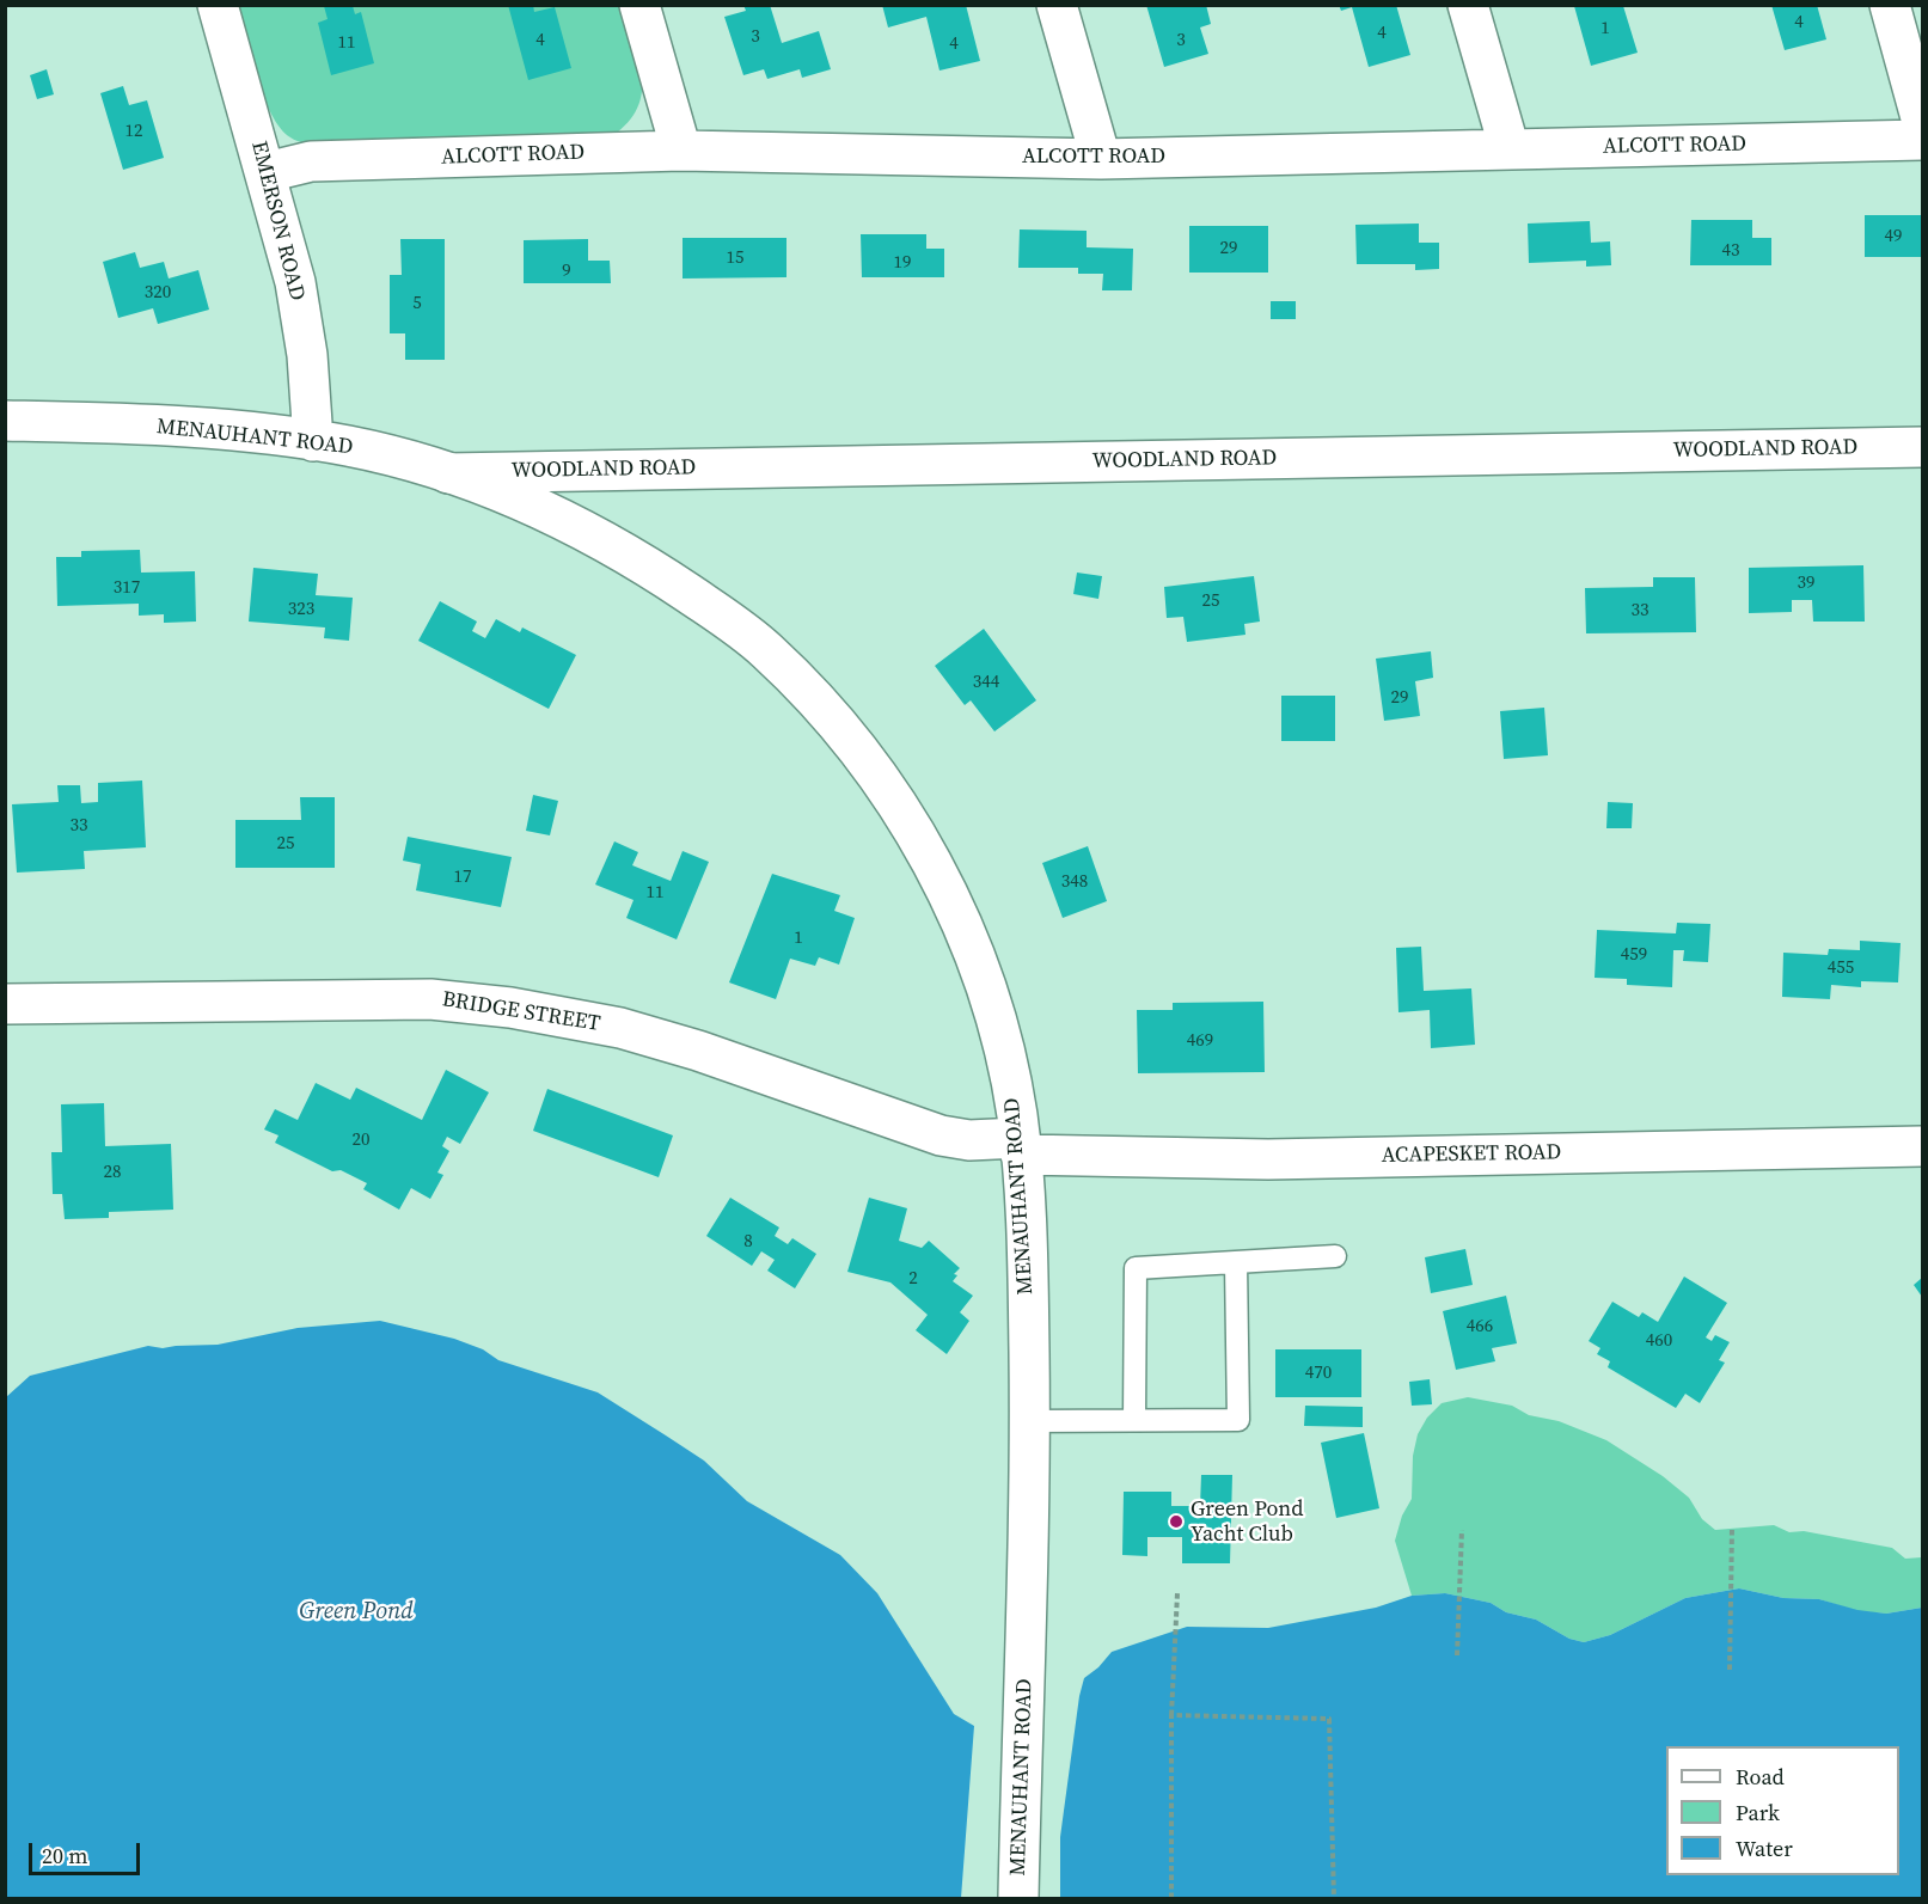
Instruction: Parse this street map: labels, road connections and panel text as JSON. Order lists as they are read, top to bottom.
{
  "streets": {
    "street": [
      "ALCOTT ROAD",
      "EMERSON ROAD",
      "MENAUHANT ROAD",
      "WOODLAND ROAD",
      "BRIDGE STREET",
      "ACAPESKET ROAD"
    ]
  },
  "crossings": [
    ["ALCOTT ROAD", "EMERSON ROAD"],
    ["EMERSON ROAD", "MENAUHANT ROAD"],
    ["MENAUHANT ROAD", "WOODLAND ROAD"],
    ["MENAUHANT ROAD", "BRIDGE STREET"],
    ["MENAUHANT ROAD", "ACAPESKET ROAD"],
    ["BRIDGE STREET", "ACAPESKET ROAD"]
  ],
  "water": ["Green Pond"],
  "places": ["Green Pond Yacht Club"],
  "house_numbers": [
    "4",
    "1",
    "4",
    "3",
    "4",
    "3",
    "11",
    "4",
    "12",
    "49",
    "29",
    "43",
    "15",
    "19",
    "9",
    "320",
    "5",
    "39",
    "317",
    "25",
    "323",
    "33",
    "344",
    "29",
    "33",
    "25",
    "17",
    "348",
    "11",
    "1",
    "459",
    "455",
    "469",
    "20",
    "28",
    "8",
    "2",
    "466",
    "460",
    "470"
  ],
  "legend": ["Road", "Park", "Water"],
  "scale_bar": "20 m"
}
